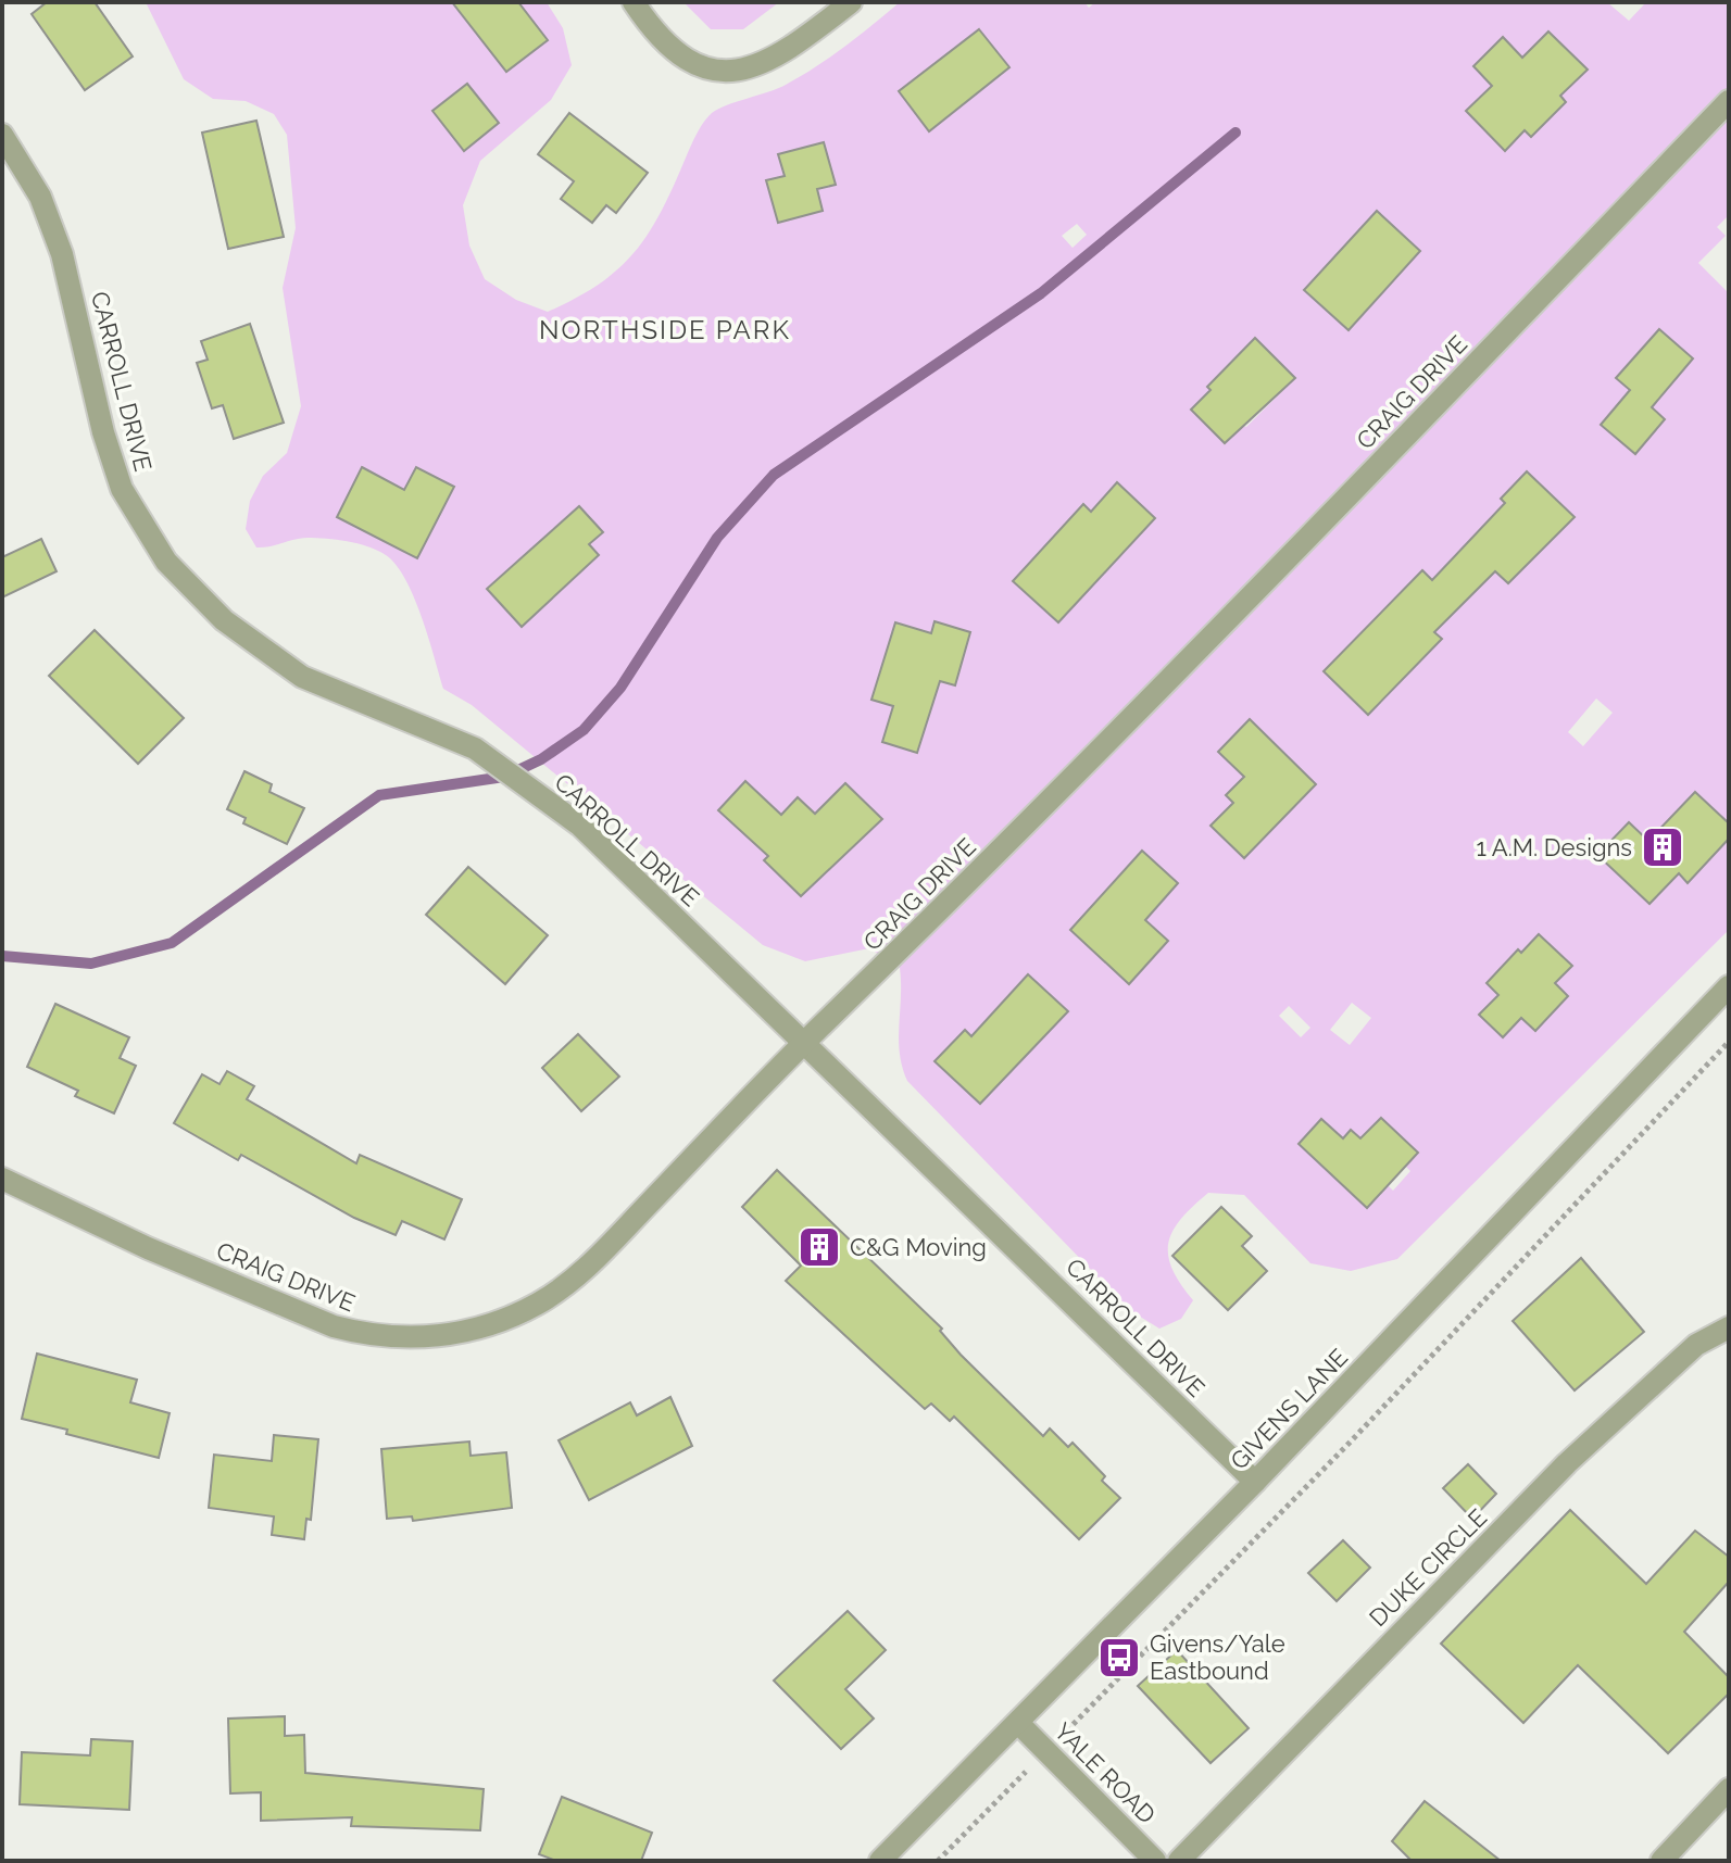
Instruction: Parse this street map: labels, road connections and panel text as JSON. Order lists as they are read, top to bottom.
{
  "streets": {
    "street": [
      "CARROLL DRIVE",
      "CRAIG DRIVE",
      "GIVENS LANE",
      "DUKE CIRCLE",
      "YALE ROAD"
    ]
  },
  "crossings": [
    ["CARROLL DRIVE", "CRAIG DRIVE"],
    ["CARROLL DRIVE", "GIVENS LANE"],
    ["GIVENS LANE", "YALE ROAD"]
  ],
  "districts": ["NORTHSIDE PARK"],
  "places": {
    "building": ["1 A.M. Designs", "C&G Moving"],
    "bus stop": ["Givens/Yale Eastbound"]
  }
}
